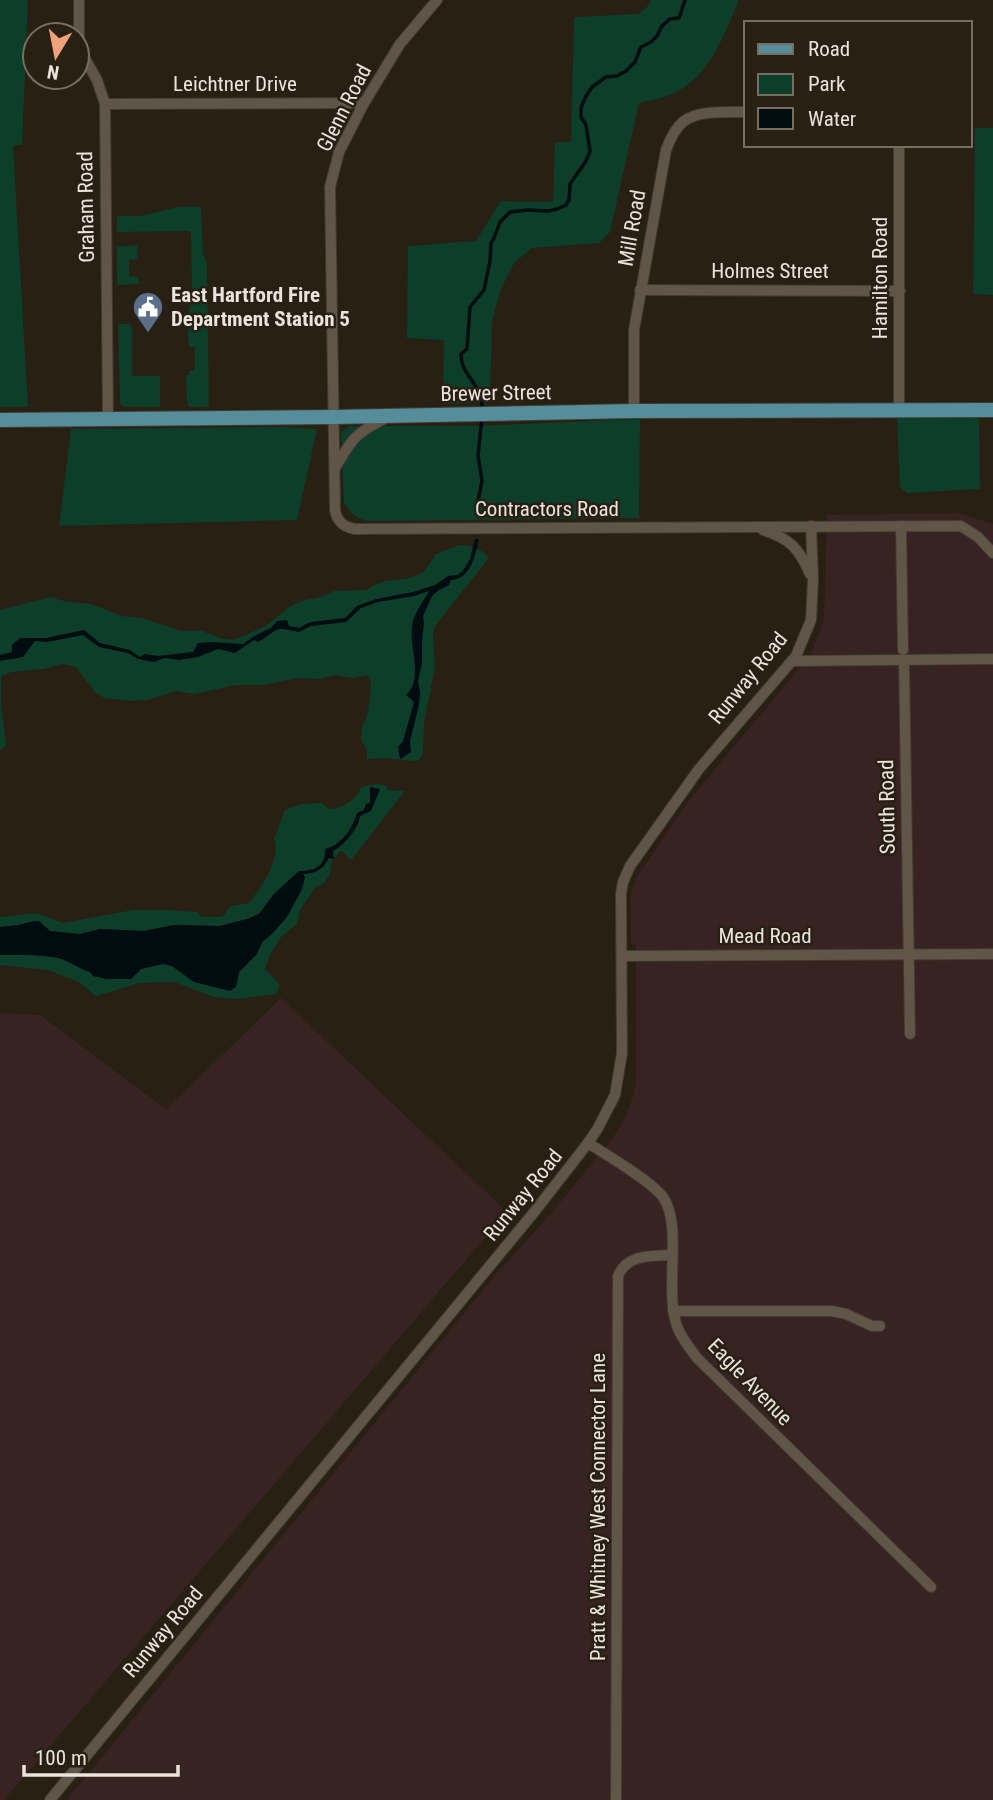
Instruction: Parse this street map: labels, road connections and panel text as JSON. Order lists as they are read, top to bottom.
{
  "streets": {
    "main road": ["Brewer Street"],
    "street": [
      "Leichtner Drive",
      "Glenn Road",
      "Graham Road",
      "Mill Road",
      "Holmes Street",
      "Hamilton Road",
      "Contractors Road",
      "Runway Road",
      "South Road",
      "Mead Road",
      "Eagle Avenue",
      "Pratt & Whitney West Connector Lane"
    ]
  },
  "crossings": [
    ["Leichtner Drive", "Glenn Road"],
    ["Leichtner Drive", "Graham Road"],
    ["Glenn Road", "Brewer Street"],
    ["Glenn Road", "Contractors Road"],
    ["Graham Road", "Brewer Street"],
    ["Mill Road", "Holmes Street"],
    ["Mill Road", "Brewer Street"],
    ["Holmes Street", "Hamilton Road"],
    ["Hamilton Road", "Brewer Street"],
    ["Brewer Street", "Contractors Road"],
    ["Contractors Road", "Runway Road"],
    ["Contractors Road", "South Road"],
    ["Runway Road", "Mead Road"],
    ["Runway Road", "Eagle Avenue"],
    ["South Road", "Mead Road"],
    ["Eagle Avenue", "Pratt & Whitney West Connector Lane"]
  ],
  "places": {
    "public building": ["East Hartford Fire Department Station 5"]
  },
  "legend": ["Road", "Park", "Water"],
  "scale_bar": "100 m",
  "north": "bottom"
}
